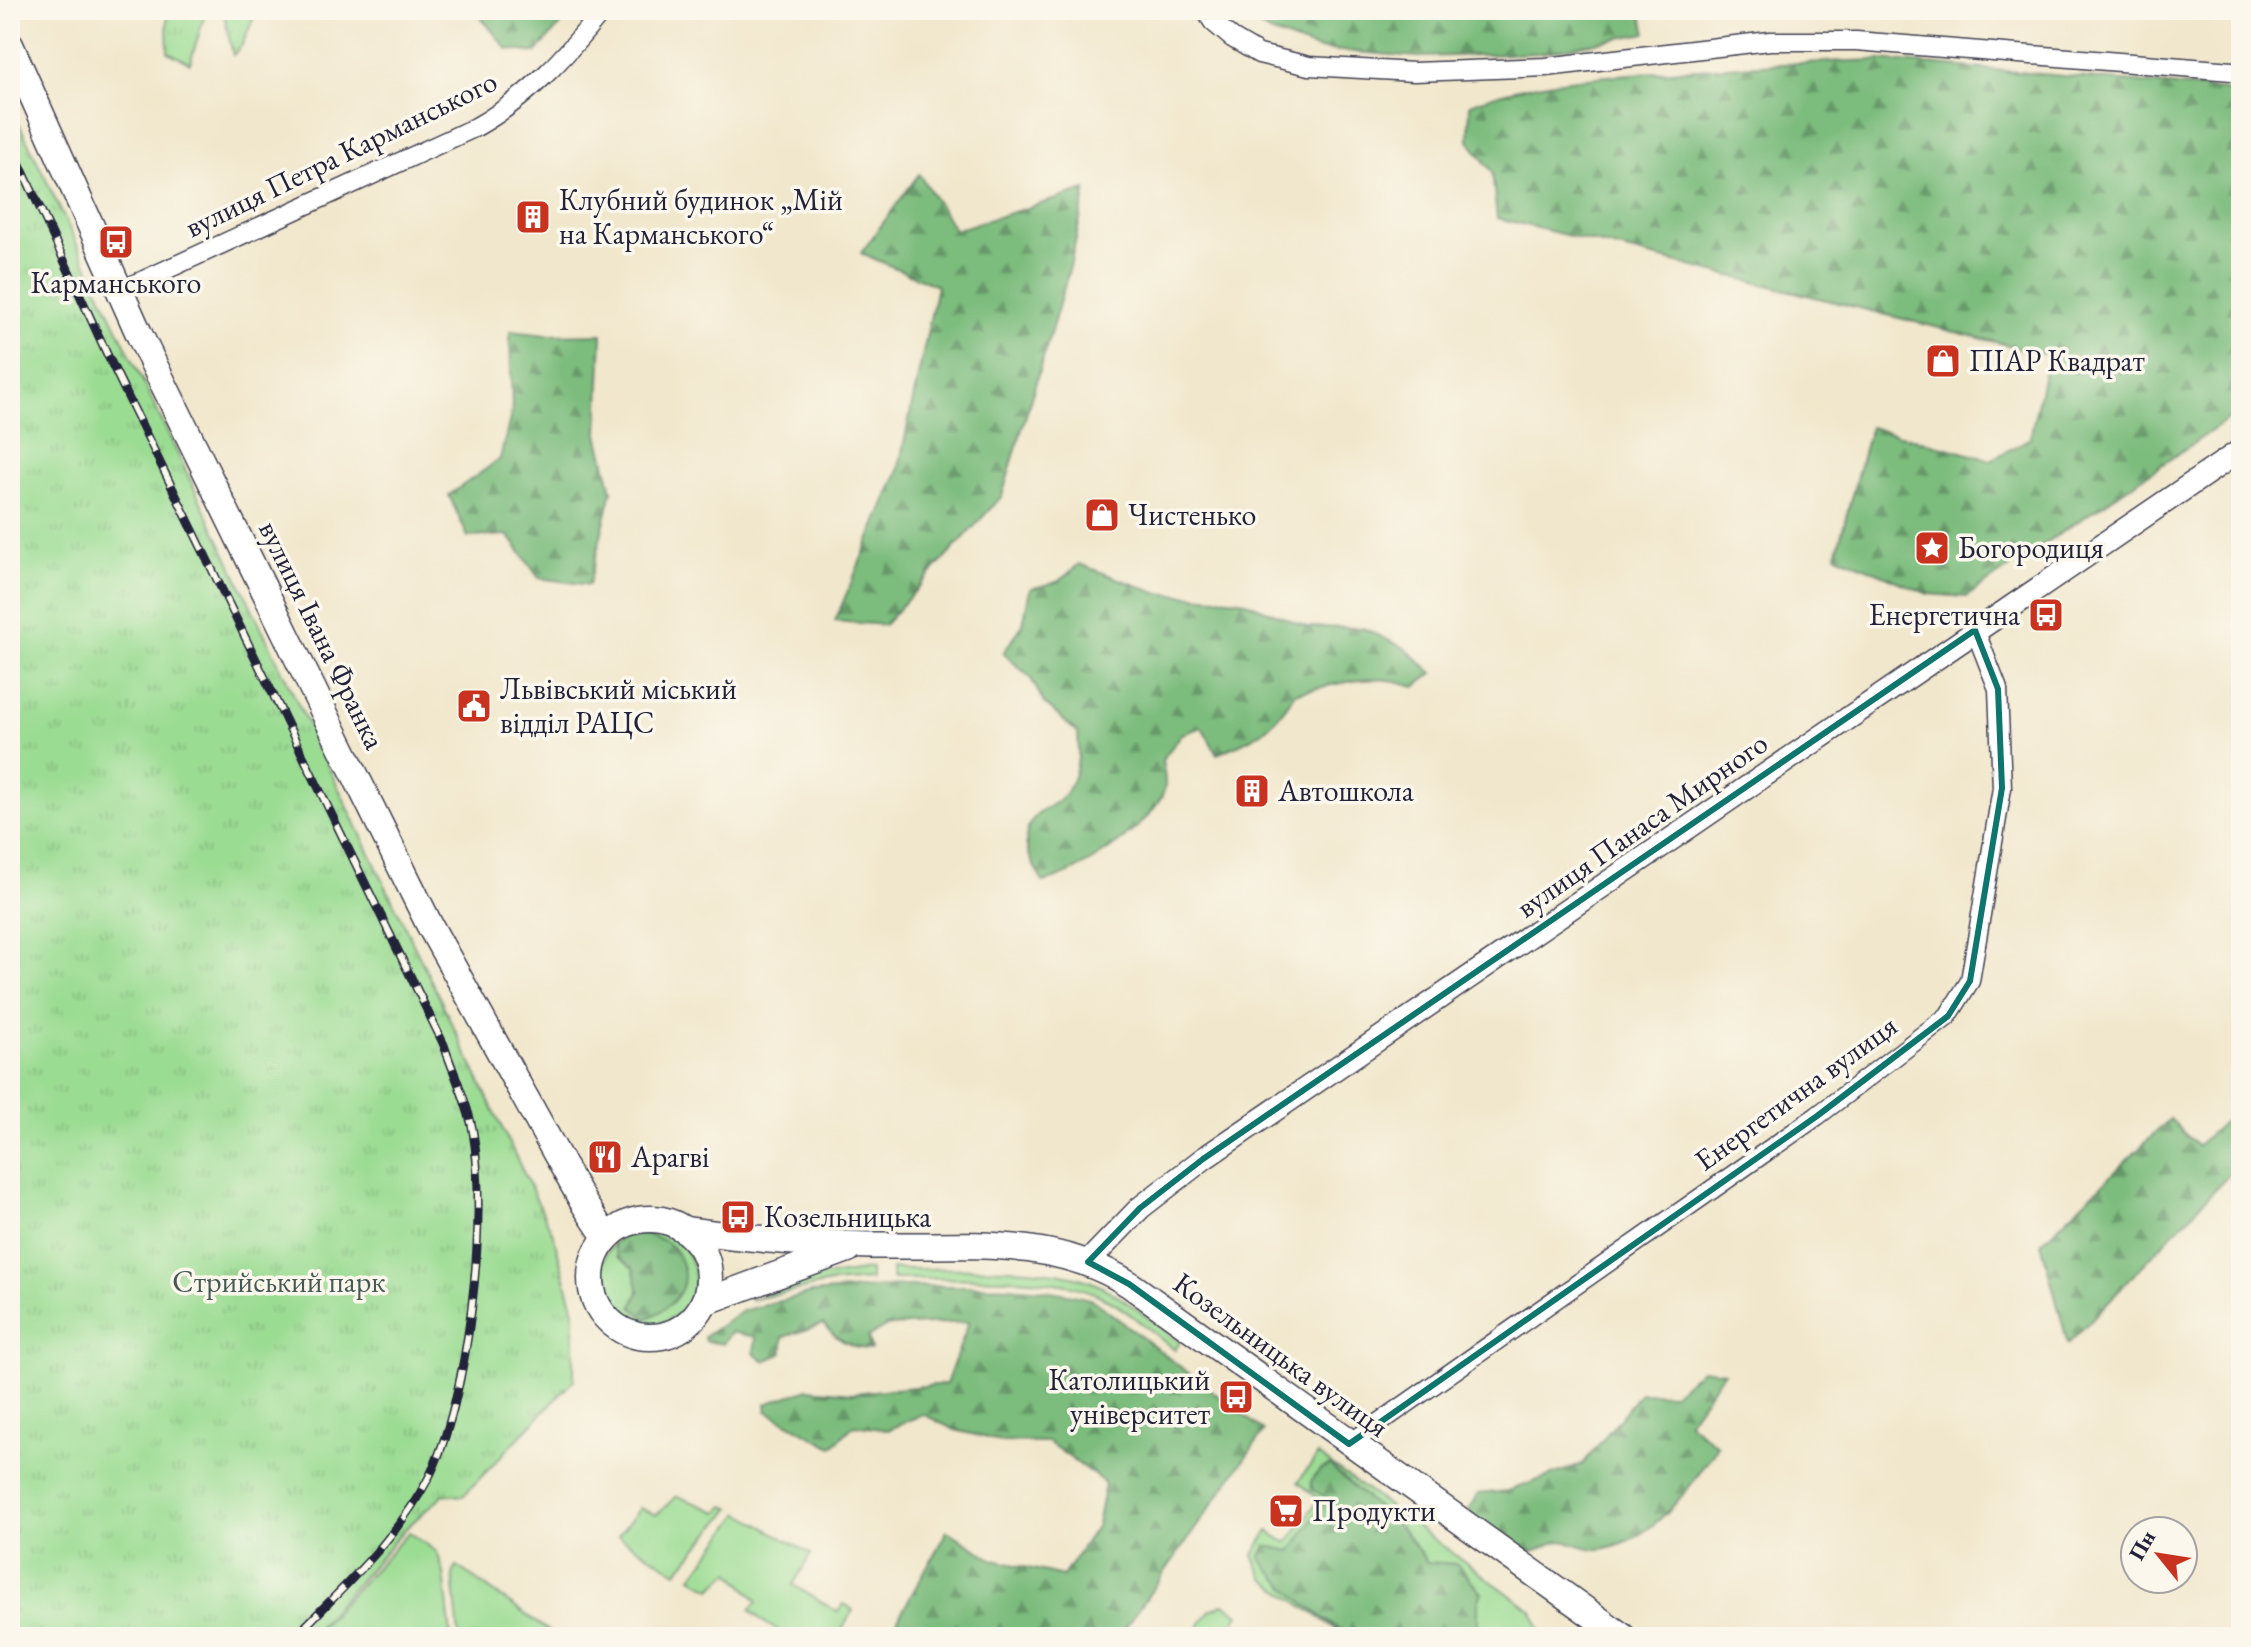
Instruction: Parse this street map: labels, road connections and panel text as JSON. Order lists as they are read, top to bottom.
{
  "streets": {
    "main road": ["вулиця Івана Франка", "Козельницька вулиця"],
    "street": ["вулиця Петра Карманського", "вулиця Панаса Мирного", "Енергетична вулиця"]
  },
  "crossings": [
    ["вулиця Петра Карманського", "вулиця Івана Франка"],
    ["вулиця Івана Франка", "Козельницька вулиця"],
    ["вулиця Панаса Мирного", "Енергетична вулиця"],
    ["вулиця Панаса Мирного", "Козельницька вулиця"],
    ["Енергетична вулиця", "Козельницька вулиця"]
  ],
  "parks": ["Стрийський парк"],
  "places": {
    "building": ["Клубний будинок „Мій на Карманського“", "Автошкола"],
    "bus stop": [
      "Карманського",
      "Енергетична",
      "Козельницька",
      "Католицький університет"
    ],
    "shop": ["ПІАР Квадрат", "Чистенько"],
    "place": ["Богородиця"],
    "public building": ["Львівський міський відділ РАЦС"],
    "restaurant": ["Арагві"],
    "supermarket": ["Продукти"]
  },
  "north": "top left"
}
